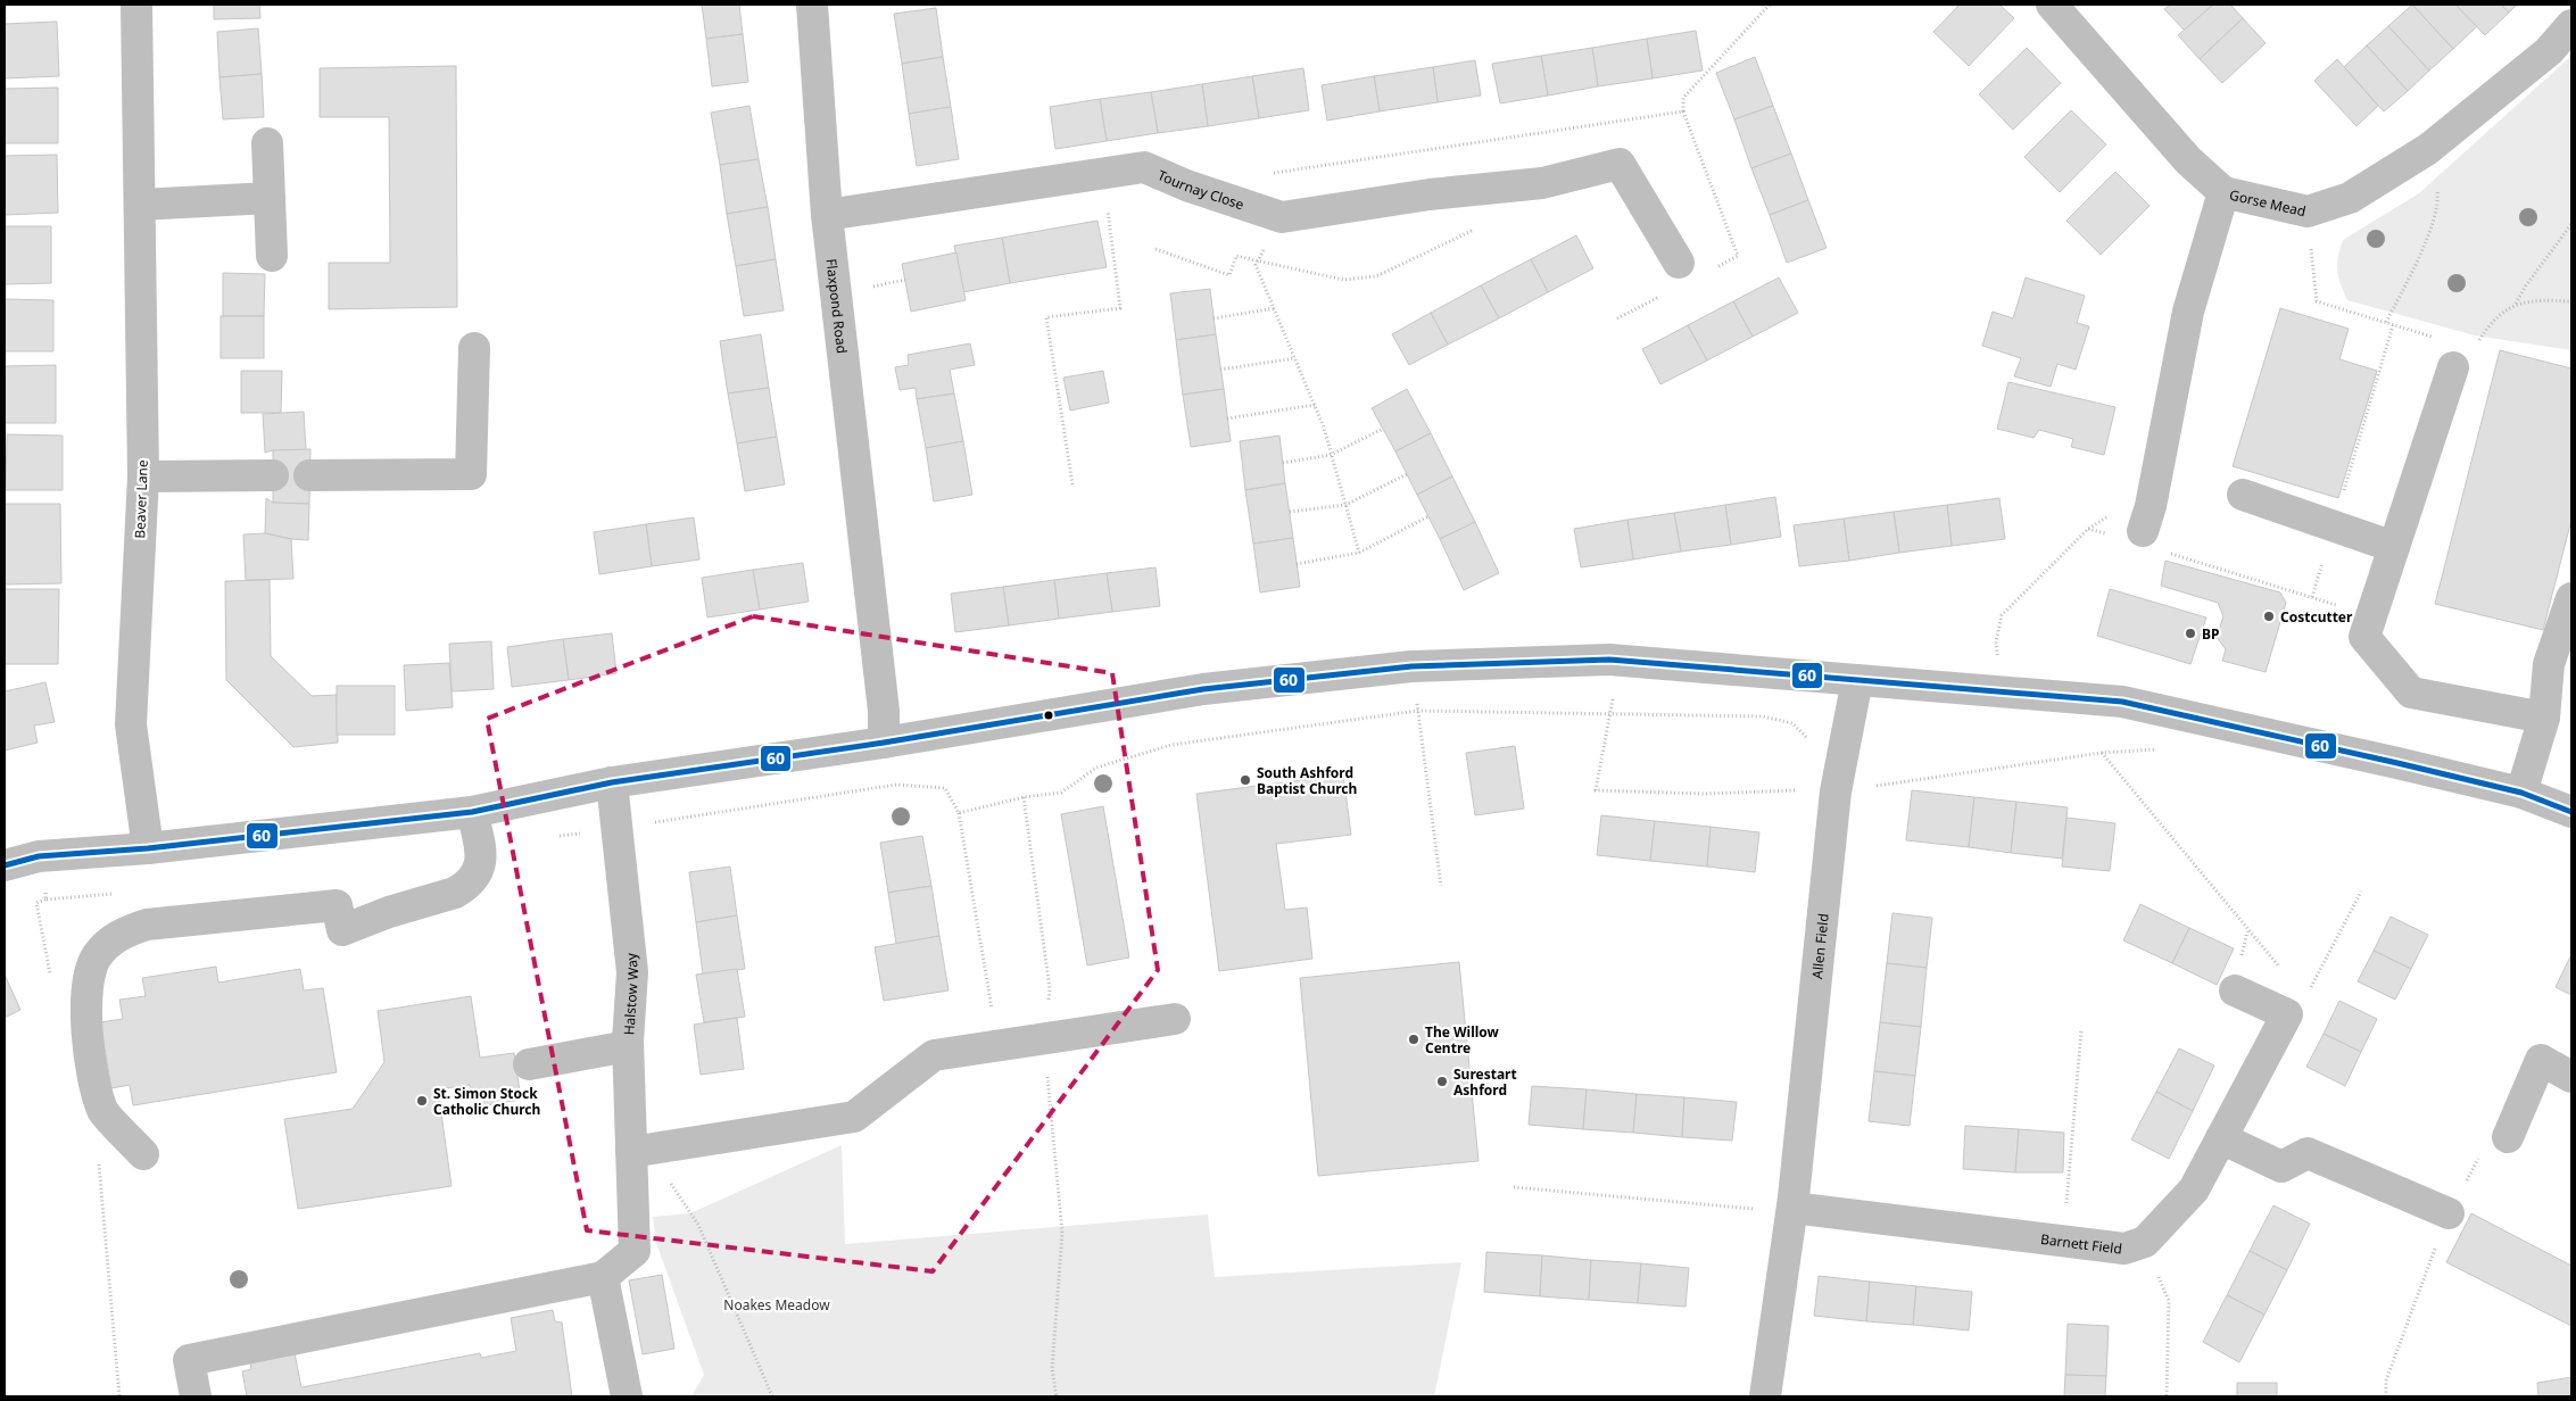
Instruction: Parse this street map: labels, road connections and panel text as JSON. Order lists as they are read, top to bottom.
{
  "streets": {
    "street": [
      "Tournay Close",
      "Gorse Mead",
      "Flaxpond Road",
      "Beaver Lane",
      "Allen Field",
      "Halstow Way",
      "Barnett Field"
    ]
  },
  "crossings": [
    ["Tournay Close", "Flaxpond Road"],
    ["Allen Field", "Barnett Field"]
  ],
  "parks": ["Noakes Meadow"],
  "places": [
    "Costcutter",
    "BP",
    "South Ashford Baptist Church",
    "The Willow Centre",
    "Surestart Ashford",
    "St. Simon Stock Catholic Church"
  ],
  "lines": ["transit line 60"]
}
